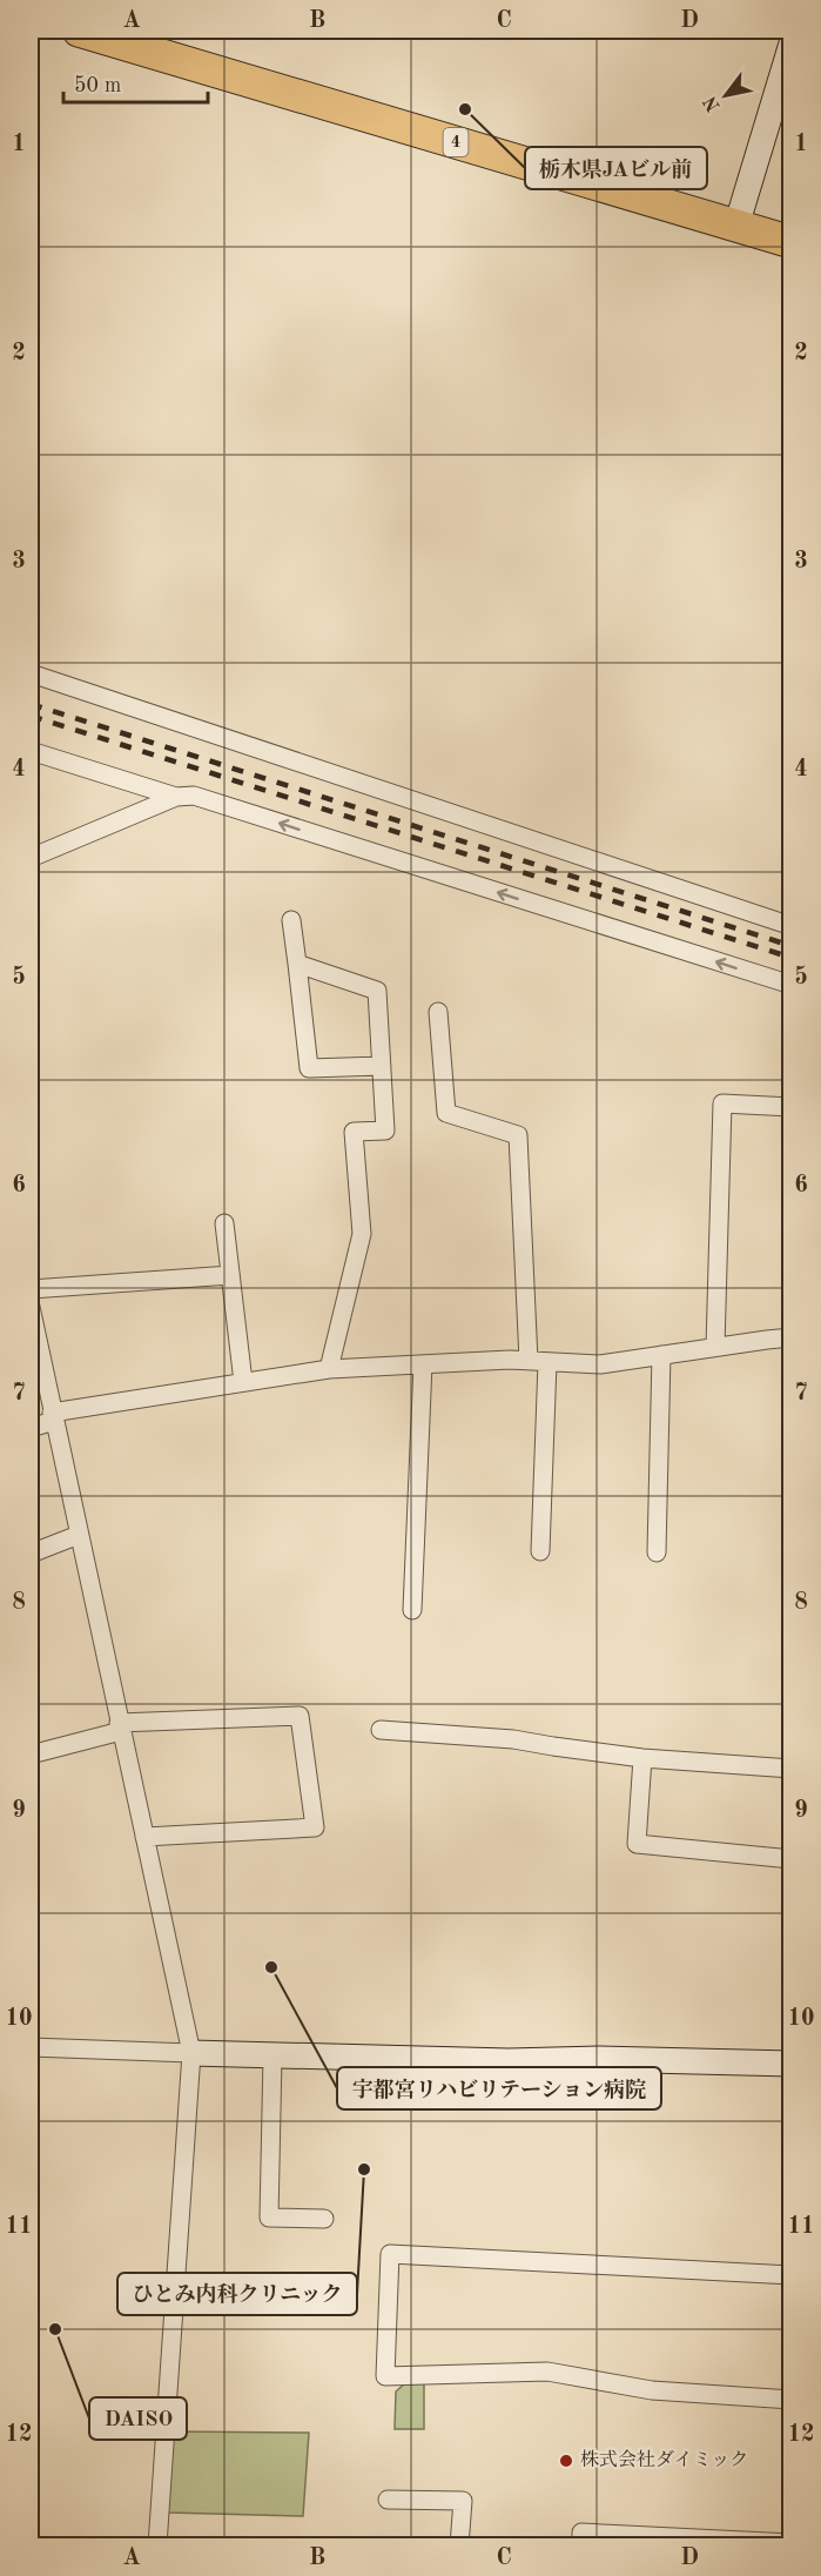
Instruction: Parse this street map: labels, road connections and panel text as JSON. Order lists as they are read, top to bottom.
{
  "streets": {
    "highway": ["4"]
  },
  "places": [
    "栃木県JAビル前",
    "宇都宮リハビリテーション病院",
    "ひとみ内科クリニック",
    "DAISO",
    "株式会社ダイミック"
  ],
  "scale_bar": "50 m",
  "north": "bottom left",
  "grid": {
    "columns": [
      "A",
      "B",
      "C",
      "D"
    ],
    "rows": [
      "1",
      "2",
      "3",
      "4",
      "5",
      "6",
      "7",
      "8",
      "9",
      "10",
      "11",
      "12"
    ]
  }
}
